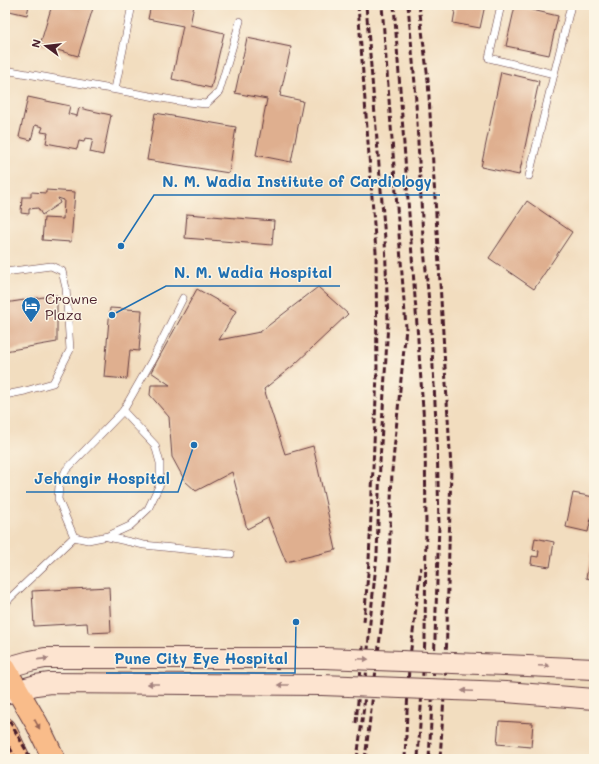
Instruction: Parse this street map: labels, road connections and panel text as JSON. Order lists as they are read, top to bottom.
{
  "places": {
    "other": [
      "N. M. Wadia Institute of Cardiology",
      "N. M. Wadia Hospital",
      "Jehangir Hospital",
      "Pune City Eye Hospital"
    ],
    "hotel": ["Crowne Plaza"]
  },
  "north": "left"
}
